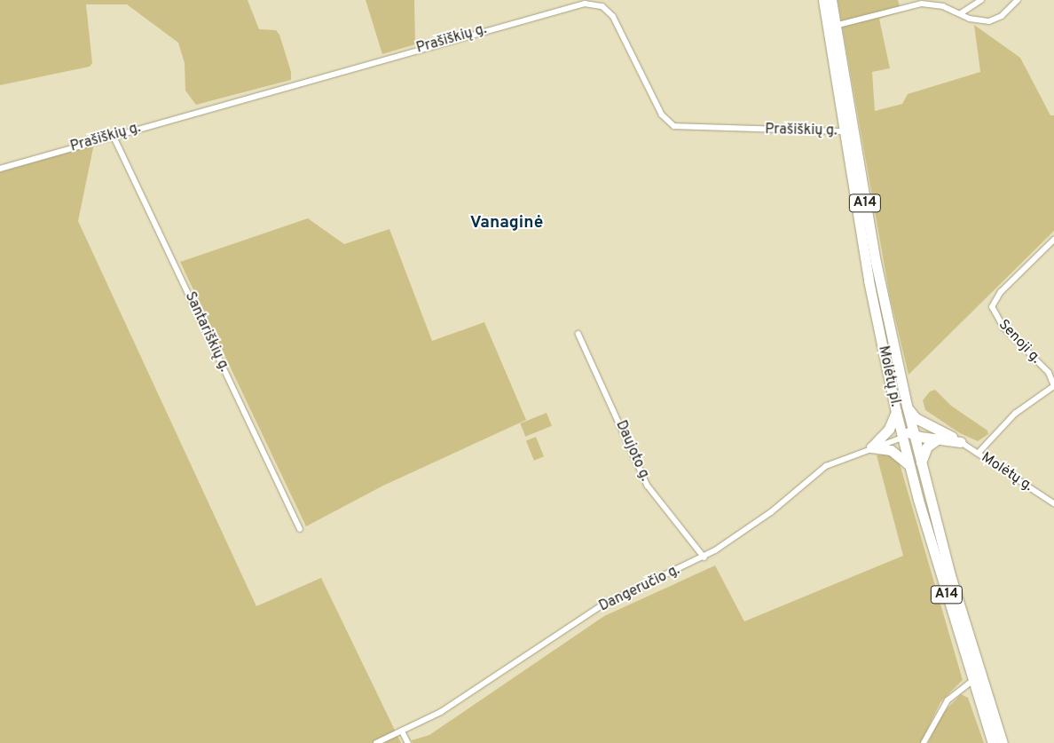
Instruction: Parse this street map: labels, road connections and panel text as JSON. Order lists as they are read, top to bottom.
{
  "streets": {
    "highway": ["A14", "Molėtų pl."],
    "street": [
      "Prašiškių g.",
      "Santariškių g.",
      "Senoji g.",
      "Daujoto g.",
      "Molėtų g.",
      "Dangeručio g."
    ]
  },
  "crossings": [
    ["Prašiškių g.", "Santariškių g."],
    ["Prašiškių g.", "Molėtų pl."],
    ["Molėtų pl.", "Dangeručio g."],
    ["Daujoto g.", "Dangeručio g."]
  ],
  "districts": ["Vanaginė"]
}
